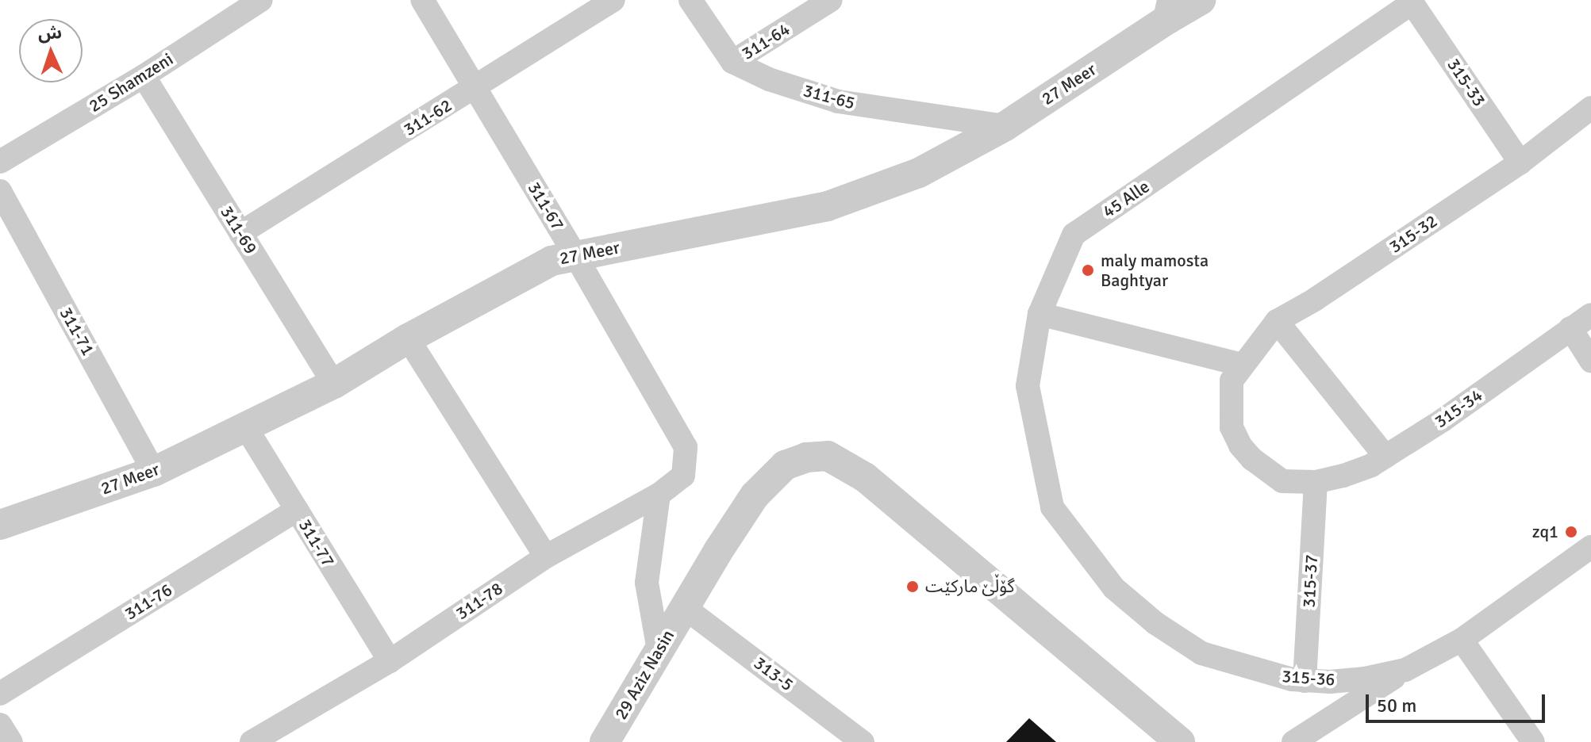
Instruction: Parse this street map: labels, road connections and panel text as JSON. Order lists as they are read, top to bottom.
{
  "streets": {
    "street": [
      "311-64",
      "25 Shamzeni",
      "315-33",
      "27 Meer",
      "311-65",
      "311-62",
      "45 Alle",
      "311-67",
      "311-69",
      "315-32",
      "311-71",
      "315-34",
      "311-77",
      "315-37",
      "311-78",
      "311-76",
      "313-5",
      "29 Aziz Nasin",
      "315-36"
    ]
  },
  "crossings": [
    ["311-64", "311-65"],
    ["25 Shamzeni", "311-69"],
    ["315-33", "45 Alle"],
    ["315-33", "315-32"],
    ["27 Meer", "311-65"],
    ["27 Meer", "311-67"],
    ["27 Meer", "311-69"],
    ["27 Meer", "311-71"],
    ["27 Meer", "311-77"],
    ["311-62", "311-67"],
    ["311-62", "311-69"],
    ["45 Alle", "315-36"],
    ["311-67", "311-78"],
    ["315-32", "315-34"],
    ["315-32", "315-37"],
    ["315-34", "315-37"],
    ["311-77", "311-78"],
    ["311-77", "311-76"],
    ["315-37", "315-36"],
    ["313-5", "29 Aziz Nasin"]
  ],
  "places": ["maly mamosta Baghtyar", "zq1", "گۆڵێ مارکێت"],
  "scale_bar": "50 m",
  "north": "top"
}
